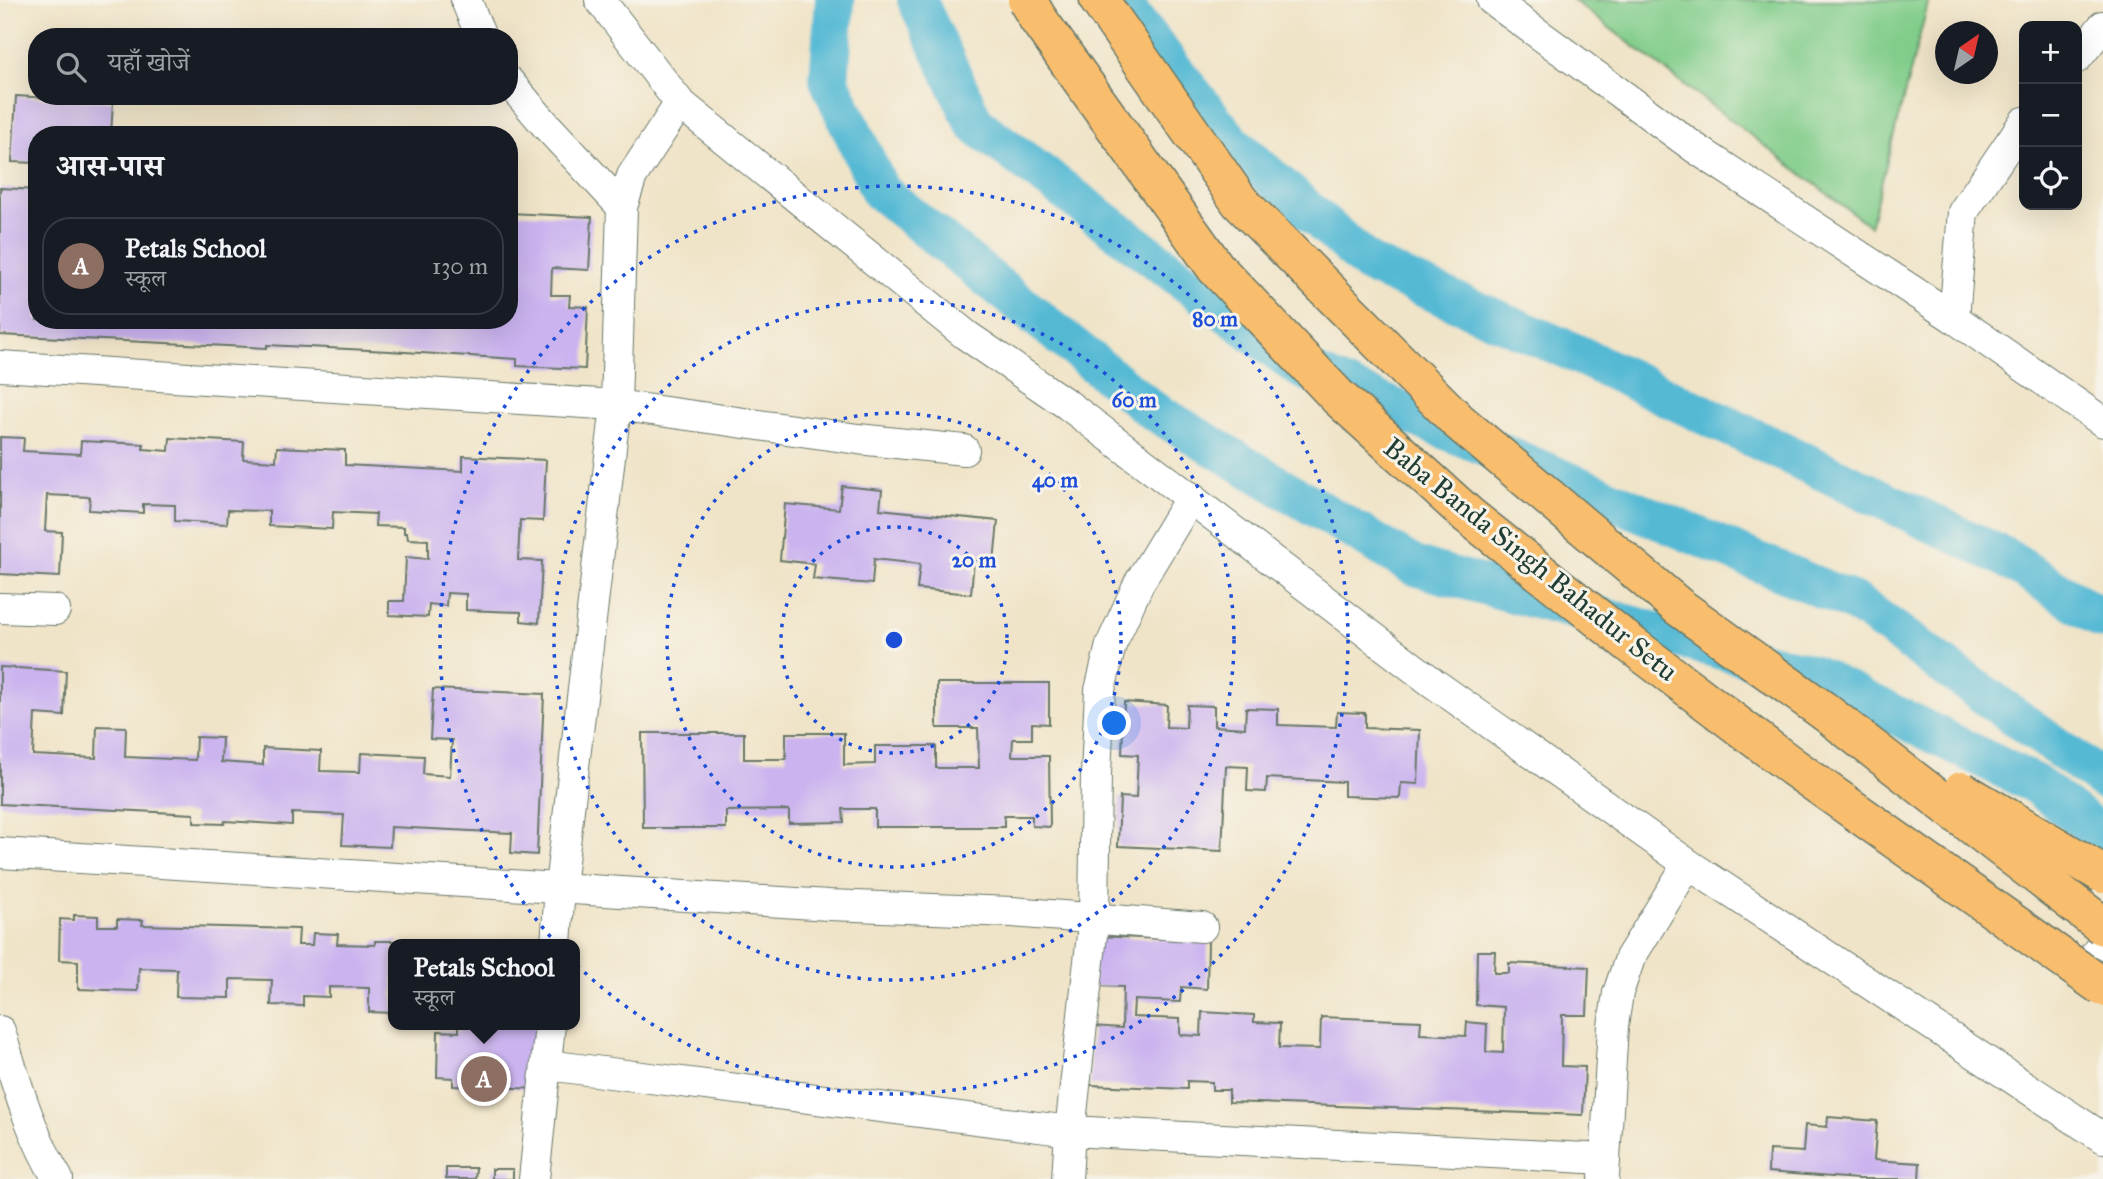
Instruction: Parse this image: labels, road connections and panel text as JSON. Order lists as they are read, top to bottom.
{
  "streets": {
    "highway": ["Baba Banda Singh Bahadur Setu"]
  },
  "north": "top right",
  "page": {
    "map_buttons": ["+", "−"],
    "search": "यहाँ खोजें",
    "heading": "आस-पास",
    "list": [
      {
        "mark": "A",
        "name": "Petals School",
        "note": "स्कूल",
        "value": "130 m"
      }
    ],
    "popup": ["Petals School", "स्कूल"],
    "pins": "A"
  },
  "rings": [
    "80 m",
    "60 m",
    "40 m",
    "20 m"
  ]
}
